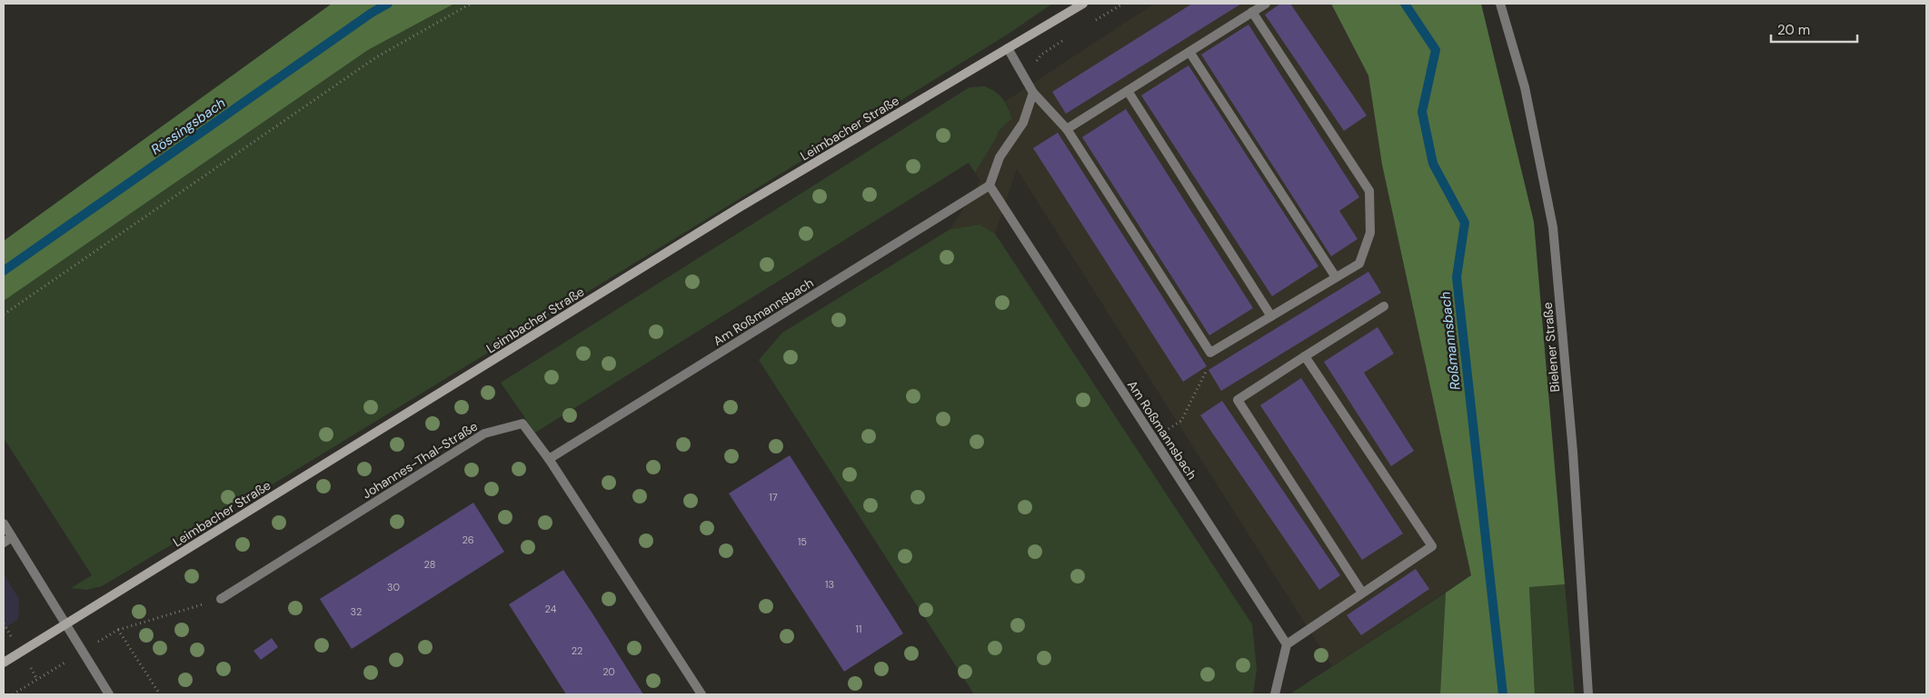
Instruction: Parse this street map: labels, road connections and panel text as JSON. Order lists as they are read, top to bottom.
{
  "streets": {
    "street": [
      "Leimbacher Straße",
      "Am Roßmannsbach",
      "Bielener Straße",
      "Johannes-Thal-Straße"
    ]
  },
  "crossings": [
    ["Am Roßmannsbach", "Johannes-Thal-Straße"]
  ],
  "water": ["Rössingsbach", "Roßmannsbach"],
  "house_numbers": [
    "17",
    "26",
    "15",
    "28",
    "13",
    "30",
    "24",
    "32",
    "11",
    "22",
    "20"
  ],
  "scale_bar": "20 m"
}
